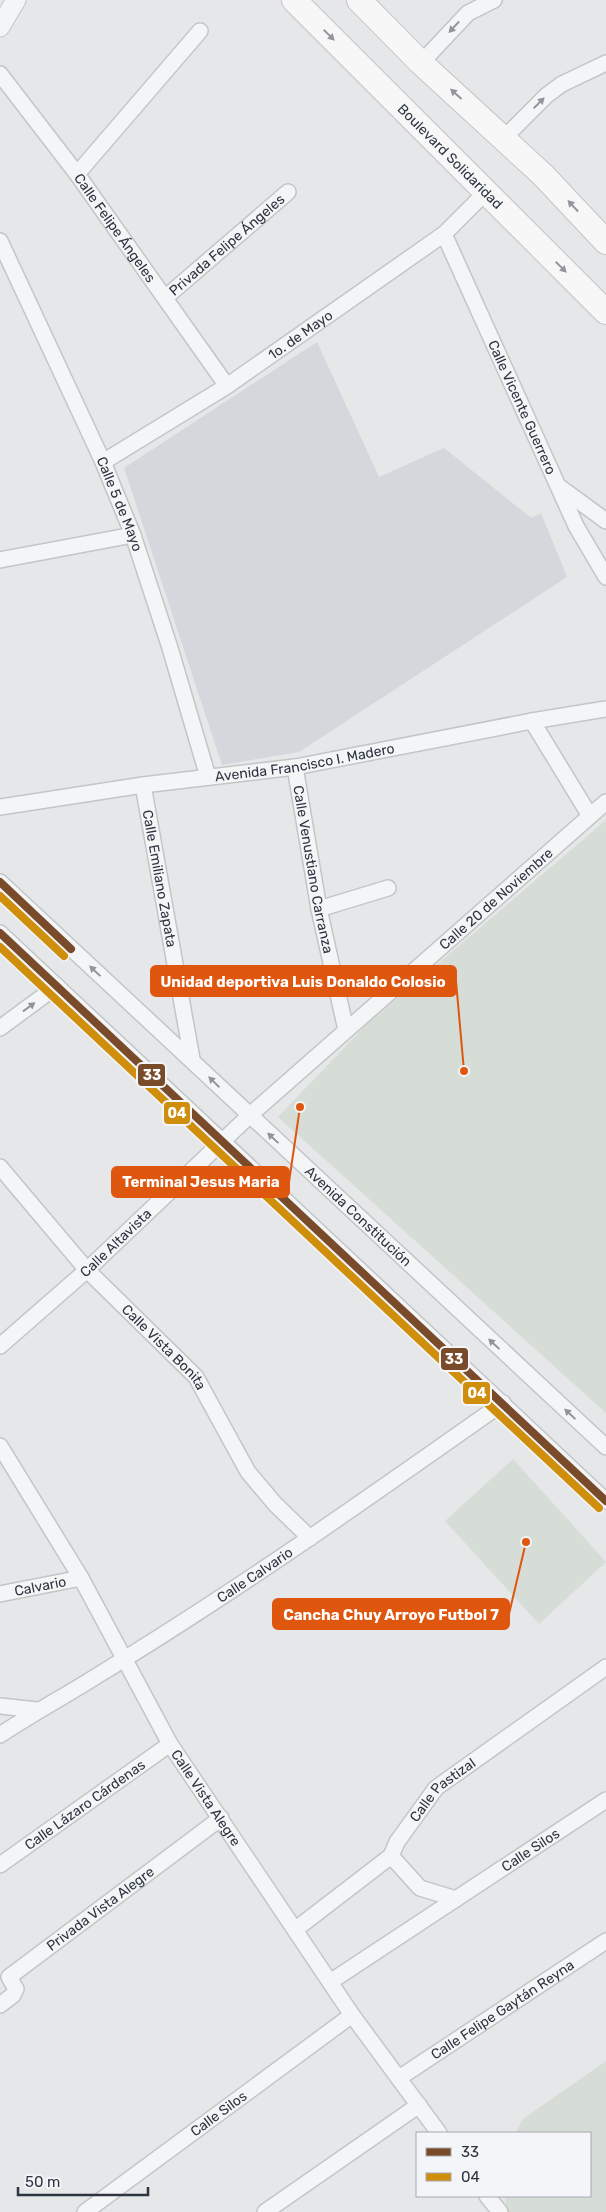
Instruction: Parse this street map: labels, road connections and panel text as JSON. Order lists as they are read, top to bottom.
{
  "streets": {
    "main road": ["Boulevard Solidaridad"],
    "street": [
      "Calle Felipe Ángeles",
      "Privada Felipe Ángeles",
      "1o. de Mayo",
      "Calle Vicente Guerrero",
      "Calle 5 de Mayo",
      "Avenida Francisco I. Madero",
      "Calle Venustiano Carranza",
      "Calle Emiliano Zapata",
      "Calle 20 de Noviembre",
      "Avenida Constitución",
      "Calle Altavista",
      "Calle Vista Bonita",
      "Calle Calvario",
      "Calvario",
      "Calle Pastizal",
      "Calle Vista Alegre",
      "Calle Lázaro Cárdenas",
      "Calle Silos",
      "Privada Vista Alegre",
      "Calle Felipe Gaytán Reyna"
    ]
  },
  "crossings": [
    ["Boulevard Solidaridad", "1o. de Mayo"],
    ["Calle Felipe Ángeles", "Privada Felipe Ángeles"],
    ["Calle Felipe Ángeles", "1o. de Mayo"],
    ["1o. de Mayo", "Calle Vicente Guerrero"],
    ["1o. de Mayo", "Calle 5 de Mayo"],
    ["Calle 5 de Mayo", "Avenida Francisco I. Madero"],
    ["Avenida Francisco I. Madero", "Calle Venustiano Carranza"],
    ["Avenida Francisco I. Madero", "Calle Emiliano Zapata"],
    ["Calle Venustiano Carranza", "Calle 20 de Noviembre"],
    ["Calle Emiliano Zapata", "Avenida Constitución"],
    ["Calle 20 de Noviembre", "Avenida Constitución"],
    ["Calle 20 de Noviembre", "Calle Altavista"],
    ["Avenida Constitución", "Calle Altavista"],
    ["Calle Altavista", "Calle Vista Bonita"],
    ["Calle Vista Bonita", "Calle Calvario"],
    ["Calle Calvario", "Calle Vista Alegre"],
    ["Calvario", "Calle Vista Alegre"],
    ["Calle Pastizal", "Calle Vista Alegre"],
    ["Calle Vista Alegre", "Calle Lázaro Cárdenas"],
    ["Calle Vista Alegre", "Calle Silos"],
    ["Calle Vista Alegre", "Privada Vista Alegre"],
    ["Calle Vista Alegre", "Calle Felipe Gaytán Reyna"]
  ],
  "places": ["Unidad deportiva Luis Donaldo Colosio", "Terminal Jesus Maria", "Cancha Chuy Arroyo Futbol 7"],
  "lines": ["transit line 33", "transit line 04"],
  "legend": ["33", "04"],
  "scale_bar": "50 m"
}
